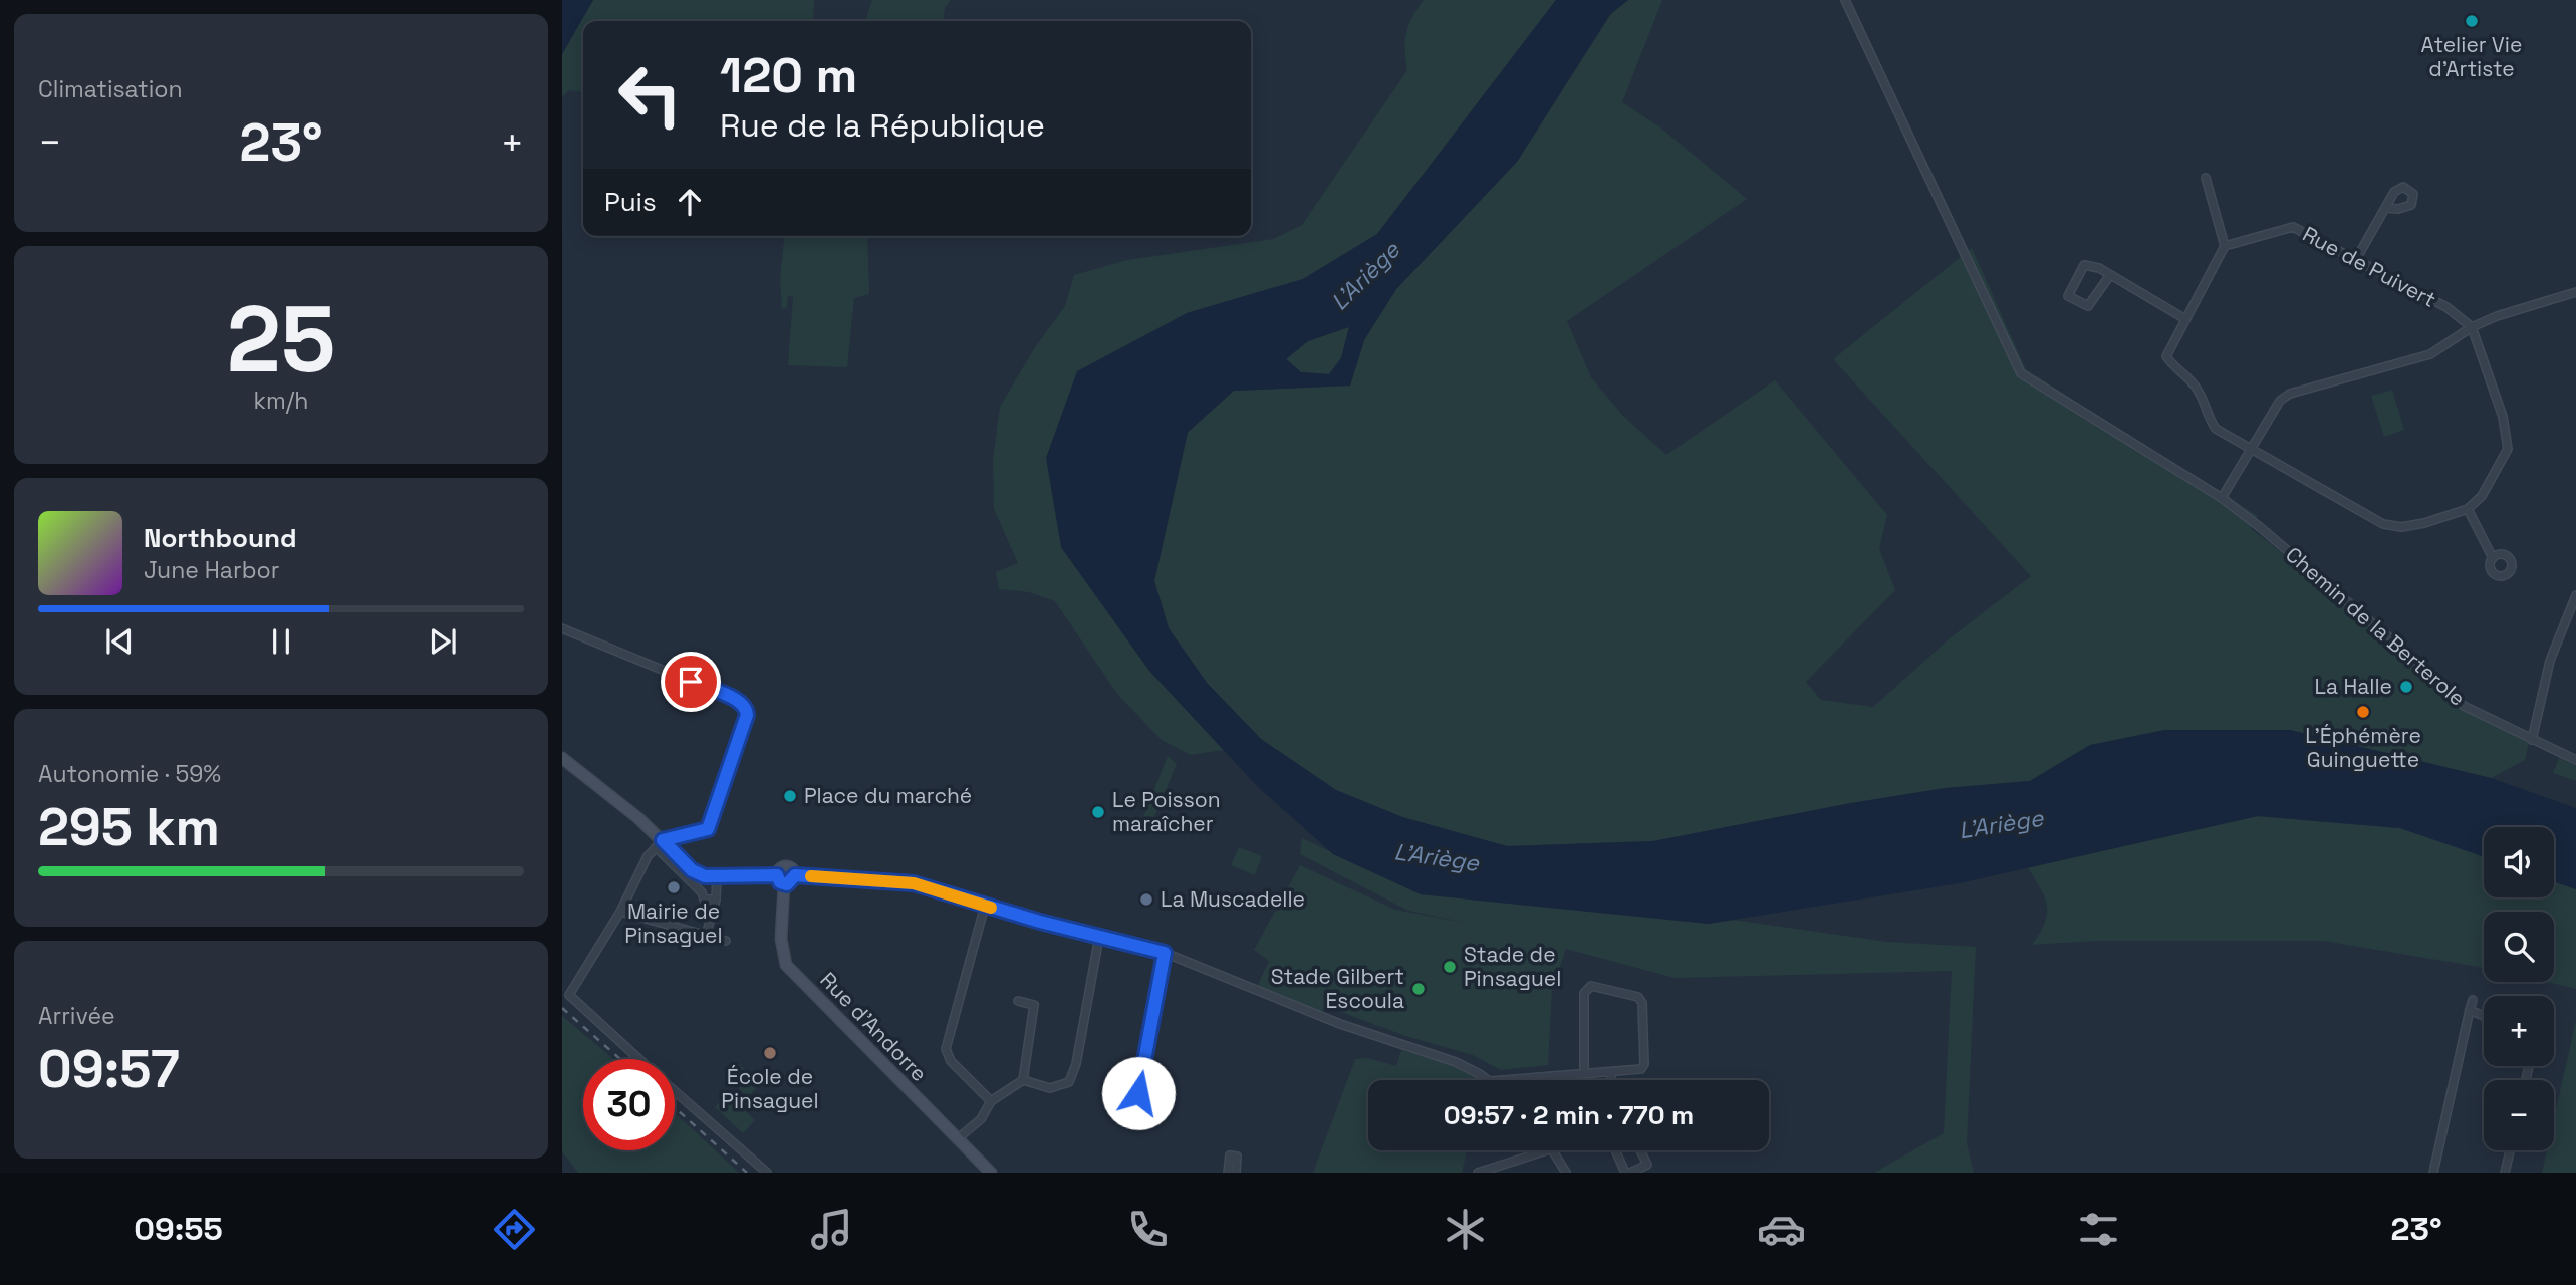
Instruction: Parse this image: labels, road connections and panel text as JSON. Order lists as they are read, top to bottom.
{
  "streets": {
    "main road": ["Rue d'Andorre"],
    "street": ["Rue de Puivert", "Chemin de la Berterole"]
  },
  "water": ["L'Ariège"],
  "places": [
    "Atelier Vie d'Artiste",
    "La Halle",
    "L'Éphémère Guinguette",
    "Place du marché",
    "Le Poisson maraîcher",
    "Mairie de Pinsaguel",
    "La Muscadelle",
    "Stade de Pinsaguel",
    "Stade Gilbert Escoula",
    "École de Pinsaguel"
  ],
  "page": {
    "tile": [
      "Climatisation",
      ["25", "km/h"],
      ["Autonomie · 59%", "295 km"],
      ["Arrivée", "09:57"]
    ],
    "turn": ["120 m", "Rue de la République"],
    "heat": ["−", "23°", "+"],
    "then": "Puis",
    "song": ["Northbound", "June Harbor"],
    "map_buttons": ["+", "−"],
    "limit": "30",
    "trip": "09:57 · 2 min · 770 m",
    "tabs": ["09:55", "23°"]
  }
}
